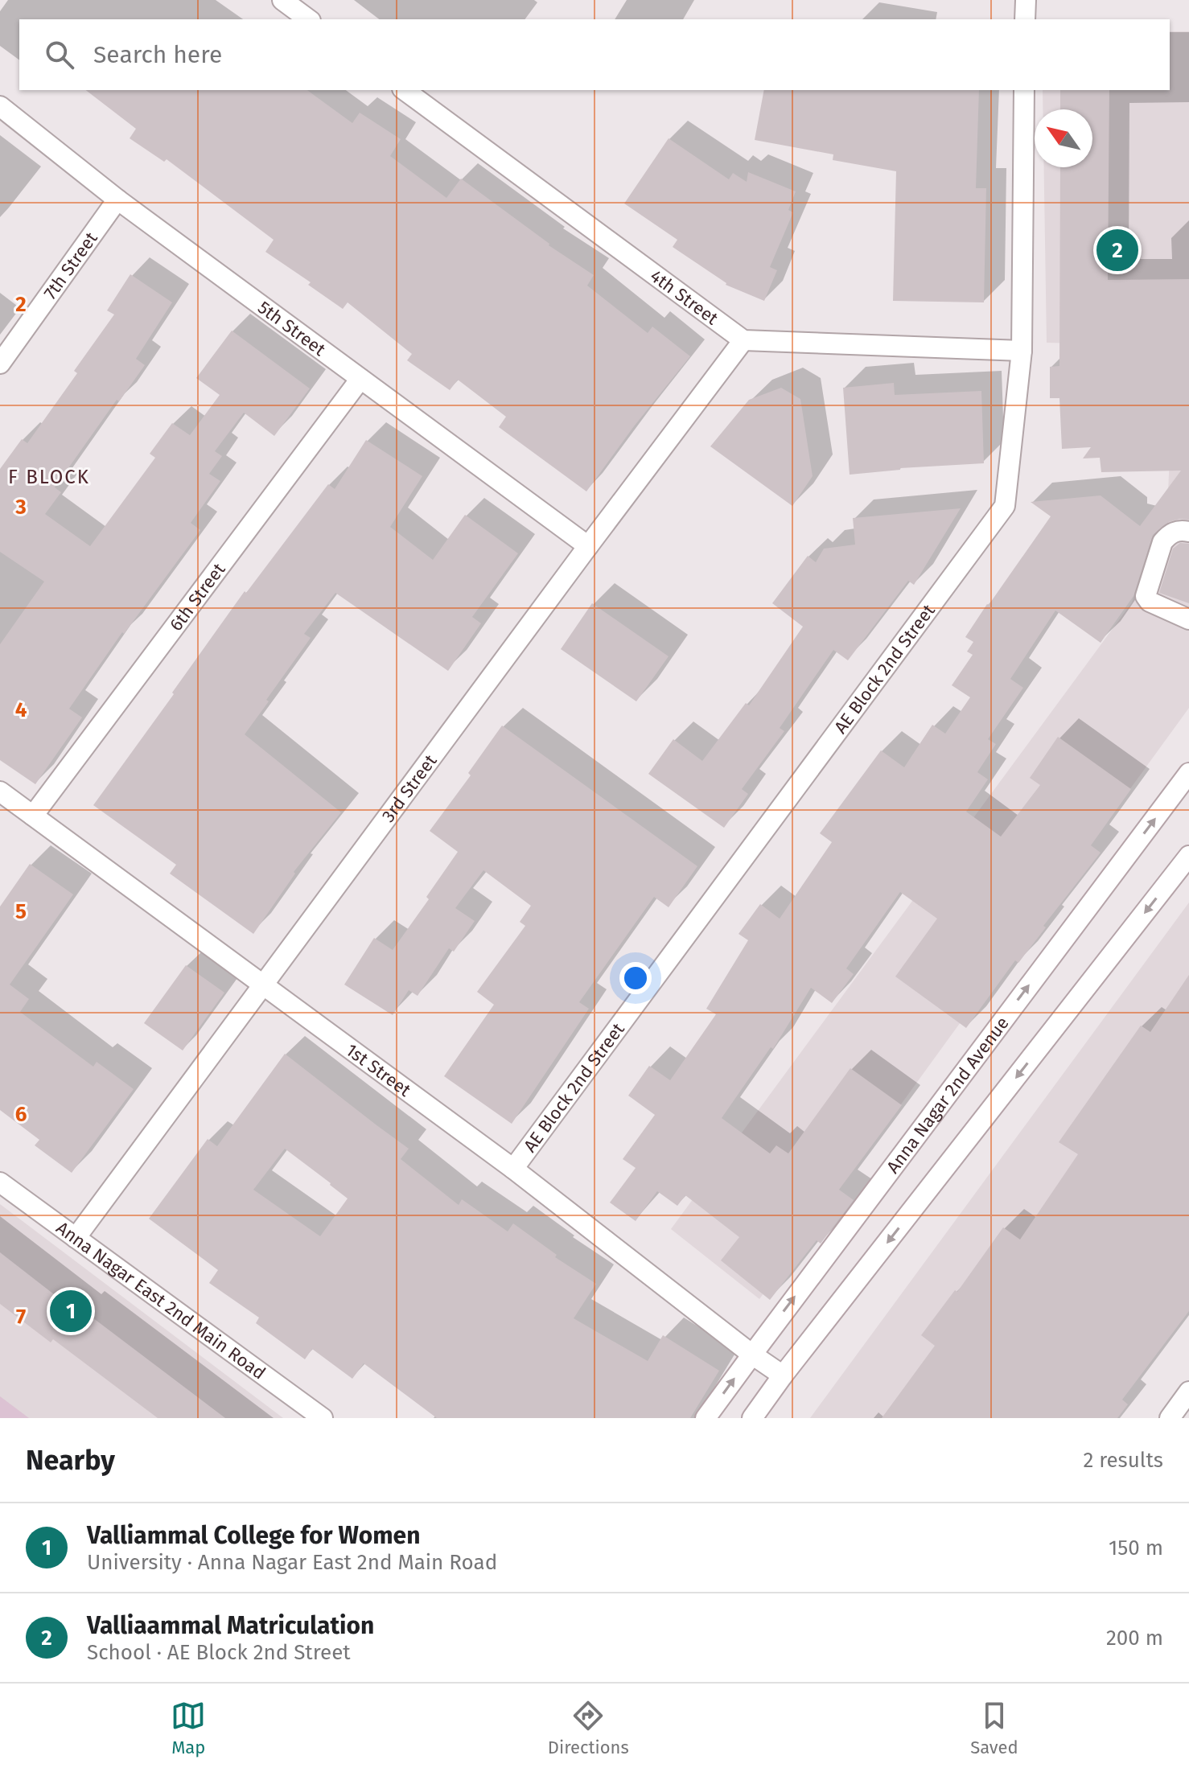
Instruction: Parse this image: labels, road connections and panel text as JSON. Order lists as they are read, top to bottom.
{
  "streets": {
    "street": [
      "7th Street",
      "4th Street",
      "5th Street",
      "6th Street",
      "AE Block 2nd Street",
      "3rd Street",
      "1st Street",
      "Anna Nagar 2nd Avenue",
      "Anna Nagar East 2nd Main Road"
    ]
  },
  "crossings": [
    ["7th Street", "5th Street"],
    ["4th Street", "3rd Street"],
    ["5th Street", "6th Street"],
    ["5th Street", "3rd Street"],
    ["6th Street", "1st Street"],
    ["AE Block 2nd Street", "1st Street"],
    ["3rd Street", "1st Street"],
    ["3rd Street", "Anna Nagar East 2nd Main Road"],
    ["1st Street", "Anna Nagar 2nd Avenue"]
  ],
  "districts": ["F BLOCK"],
  "north": "top left",
  "page": {
    "search": "Search here",
    "pins": ["2", "1"],
    "heading": ["Nearby", "2 results"],
    "list": [
      {
        "mark": "1",
        "name": "Valliammal College for Women",
        "note": "University · Anna Nagar East 2nd Main Road",
        "value": "150 m"
      },
      {
        "mark": "2",
        "name": "Valliaammal Matriculation",
        "note": "School · AE Block 2nd Street",
        "value": "200 m"
      }
    ],
    "nav": ["Map", "Directions", "Saved"]
  },
  "grid": {
    "rows": [
      "2",
      "3",
      "4",
      "5",
      "6",
      "7"
    ]
  }
}
